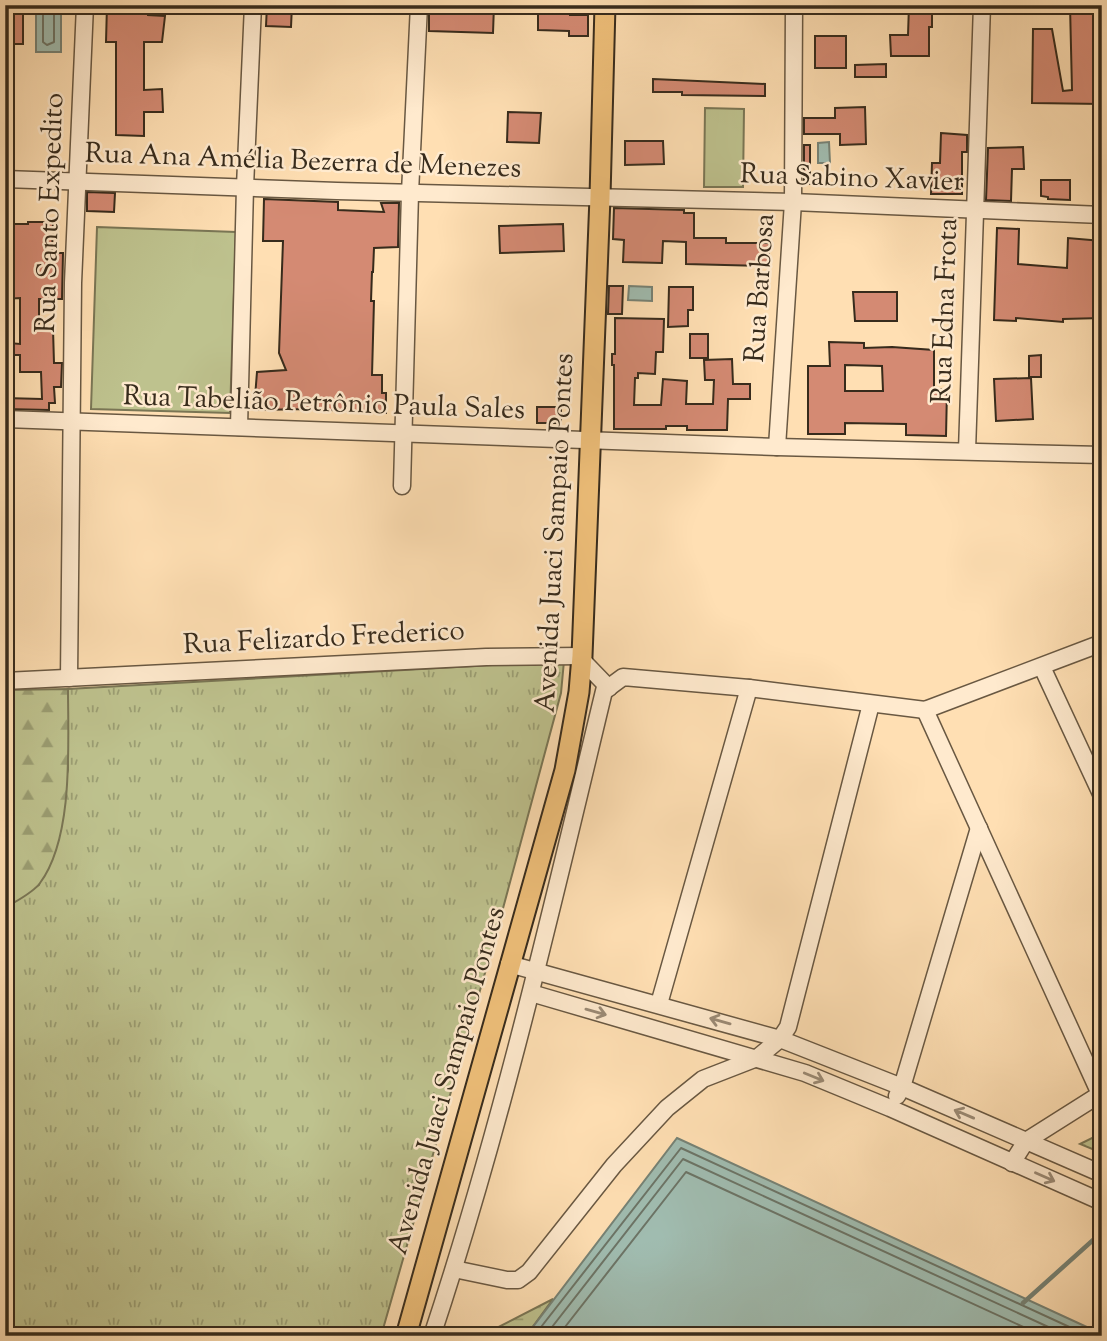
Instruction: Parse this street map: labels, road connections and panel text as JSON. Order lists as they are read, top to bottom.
{
  "streets": {
    "main road": ["Avenida Juaci Sampaio Pontes"],
    "street": [
      "Rua Ana Amélia Bezerra de Menezes",
      "Rua Sabino Xavier",
      "Rua Santo Expedito",
      "Rua Barbosa",
      "Rua Edna Frota",
      "Rua Tabelião Petrônio Paula Sales",
      "Rua Felizardo Frederico"
    ]
  },
  "crossings": [
    ["Rua Ana Amélia Bezerra de Menezes", "Rua Sabino Xavier"],
    ["Rua Ana Amélia Bezerra de Menezes", "Rua Santo Expedito"],
    ["Rua Ana Amélia Bezerra de Menezes", "Avenida Juaci Sampaio Pontes"],
    ["Rua Sabino Xavier", "Rua Barbosa"],
    ["Rua Sabino Xavier", "Rua Edna Frota"],
    ["Rua Sabino Xavier", "Avenida Juaci Sampaio Pontes"],
    ["Rua Santo Expedito", "Rua Tabelião Petrônio Paula Sales"],
    ["Rua Barbosa", "Rua Tabelião Petrônio Paula Sales"],
    ["Rua Edna Frota", "Rua Tabelião Petrônio Paula Sales"],
    ["Rua Tabelião Petrônio Paula Sales", "Avenida Juaci Sampaio Pontes"],
    ["Avenida Juaci Sampaio Pontes", "Rua Felizardo Frederico"]
  ]
}
